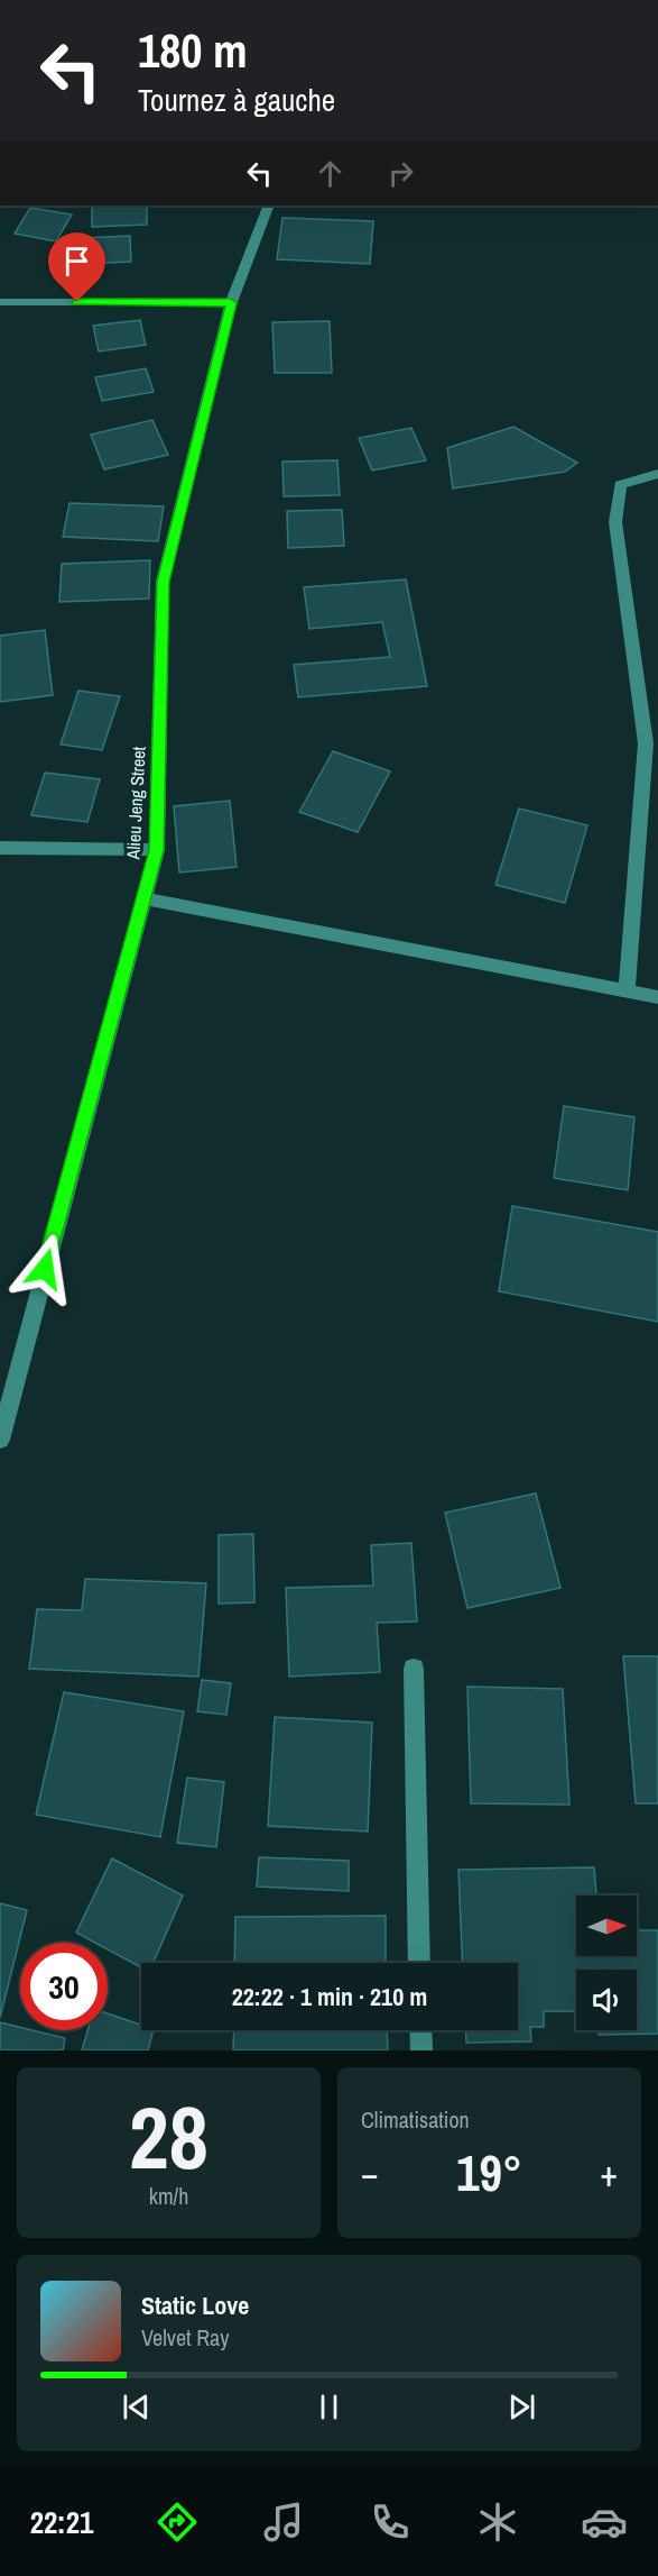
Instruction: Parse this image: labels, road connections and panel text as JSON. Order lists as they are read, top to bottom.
{
  "streets": {
    "street": ["Alieu Jeng Street"]
  },
  "north": "right",
  "page": {
    "turn": ["180 m", "Tournez à gauche"],
    "limit": "30",
    "trip": "22:22 · 1 min · 210 m",
    "tile": [
      ["28", "km/h"],
      "Climatisation"
    ],
    "heat": ["−", "19°", "+"],
    "song": ["Static Love", "Velvet Ray"],
    "tabs": "22:21"
  }
}
